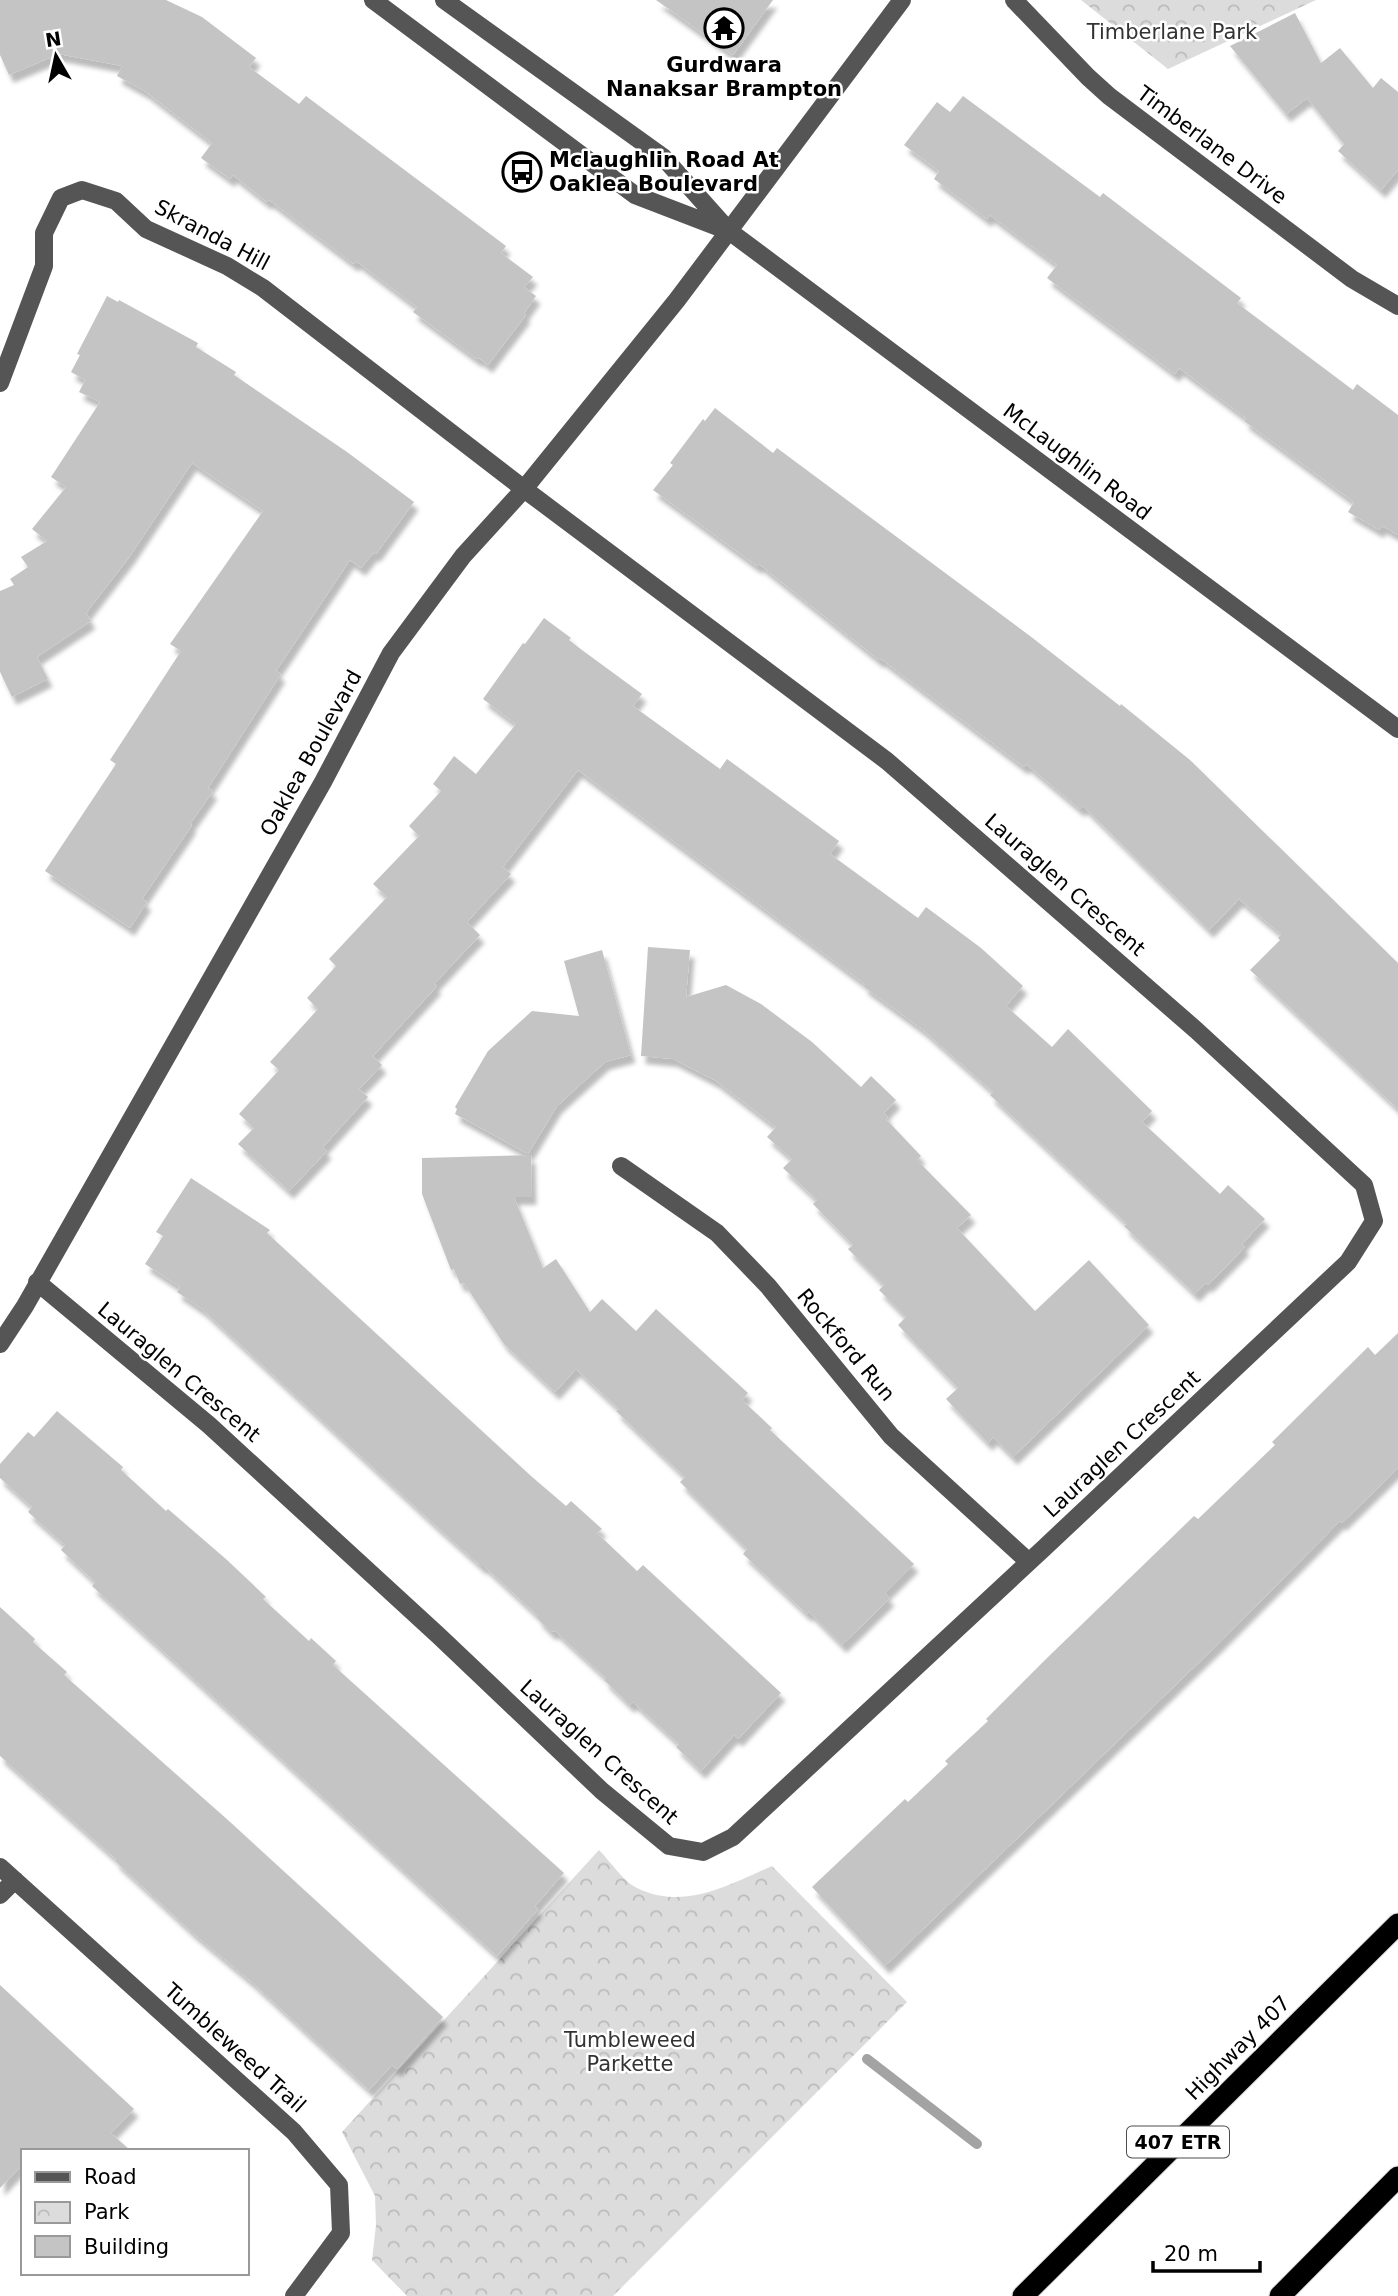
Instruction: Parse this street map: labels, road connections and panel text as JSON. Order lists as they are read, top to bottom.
{
  "streets": {
    "highway": ["Highway 407", "407 ETR"],
    "street": [
      "Timberlane Drive",
      "Skranda Hill",
      "McLaughlin Road",
      "Oaklea Boulevard",
      "Lauraglen Crescent",
      "Rockford Run",
      "Tumbleweed Trail"
    ]
  },
  "crossings": [
    ["Skranda Hill", "Oaklea Boulevard"],
    ["Skranda Hill", "Lauraglen Crescent"],
    ["McLaughlin Road", "Oaklea Boulevard"],
    ["Oaklea Boulevard", "Lauraglen Crescent"],
    ["Lauraglen Crescent", "Rockford Run"]
  ],
  "parks": ["Timberlane Park", "Tumbleweed Parkette"],
  "places": {
    "temple": ["Gurdwara Nanaksar Brampton"],
    "bus stop": ["Mclaughlin Road At Oaklea Boulevard"]
  },
  "legend": ["Road", "Park", "Building"],
  "scale_bar": "20 m",
  "north": "top"
}
